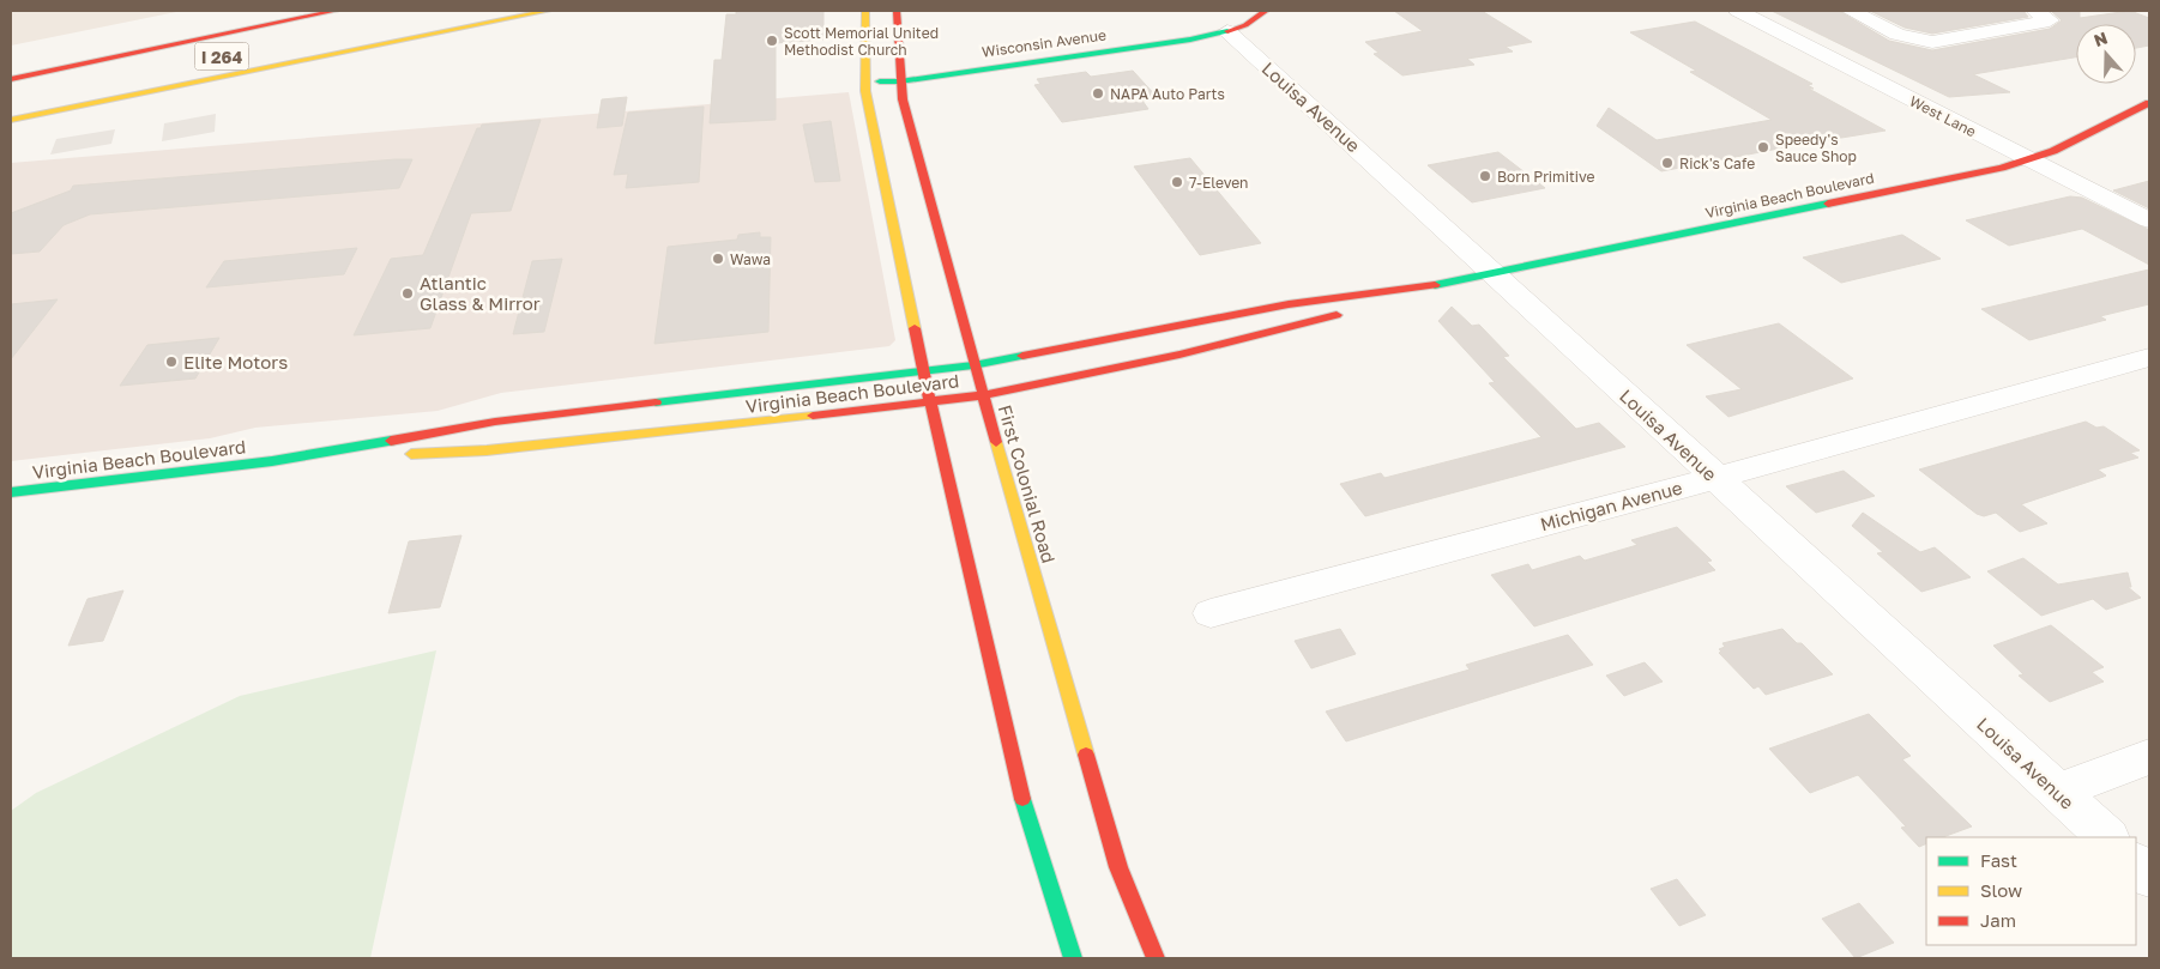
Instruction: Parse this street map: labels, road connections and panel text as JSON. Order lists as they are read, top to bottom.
{
  "streets": {
    "main road": [
      "Wisconsin Avenue",
      "I 264",
      "Virginia Beach Boulevard",
      "First Colonial Road"
    ],
    "street": ["Louisa Avenue", "West Lane", "Michigan Avenue"]
  },
  "crossings": [
    ["Wisconsin Avenue", "Louisa Avenue"],
    ["Wisconsin Avenue", "First Colonial Road"],
    ["Louisa Avenue", "Virginia Beach Boulevard"],
    ["Louisa Avenue", "Michigan Avenue"],
    ["West Lane", "Virginia Beach Boulevard"],
    ["Virginia Beach Boulevard", "First Colonial Road"]
  ],
  "places": [
    "Scott Memorial United Methodist Church",
    "NAPA Auto Parts",
    "Speedy's Sauce Shop",
    "Rick's Cafe",
    "Born Primitive",
    "7-Eleven",
    "Wawa",
    "Atlantic Glass & Mirror",
    "Elite Motors"
  ],
  "legend": ["Fast", "Slow", "Jam"],
  "north": "top"
}
